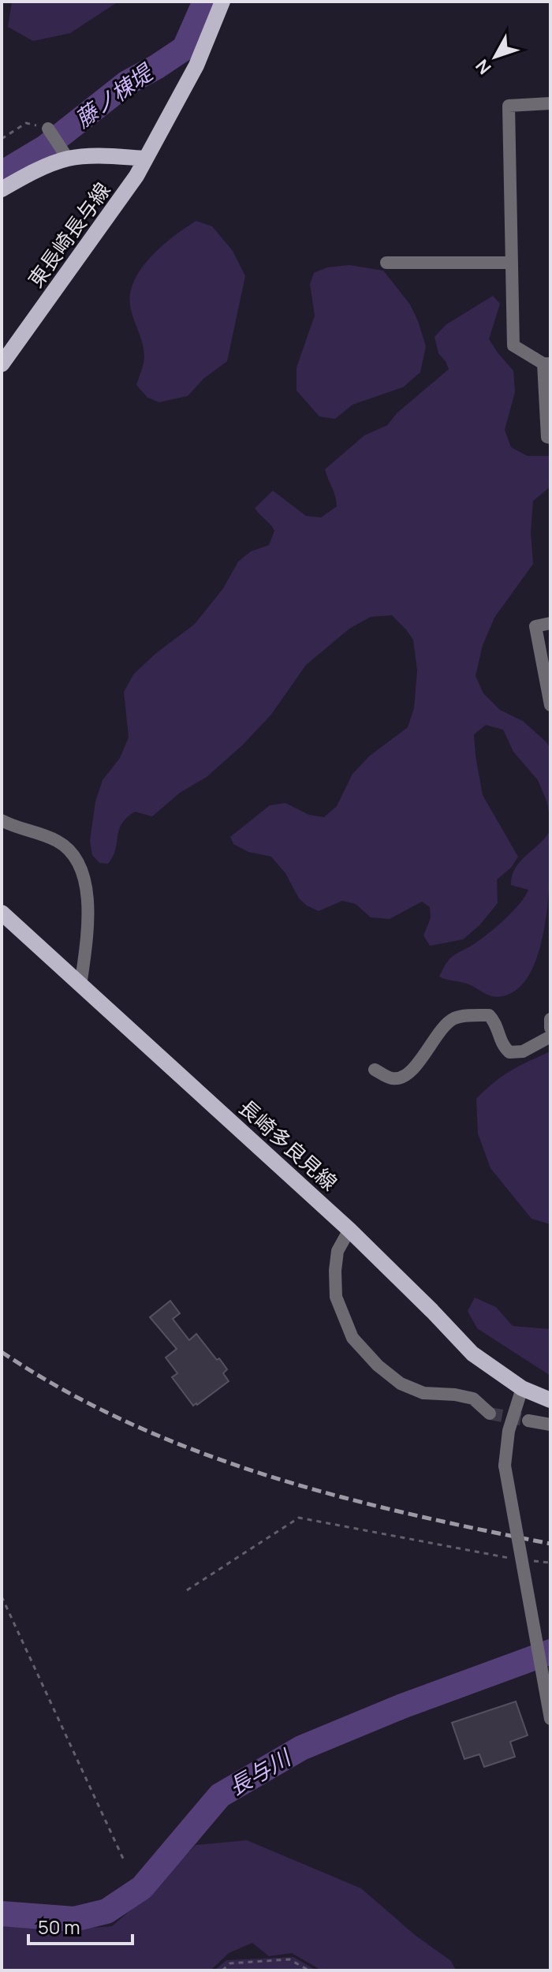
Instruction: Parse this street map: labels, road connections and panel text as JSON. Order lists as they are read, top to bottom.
{
  "streets": {
    "main road": ["東長崎長与線", "長崎多良見線"]
  },
  "water": ["藤ノ棟堤", "長与川"],
  "scale_bar": "50 m",
  "north": "bottom left"
}
